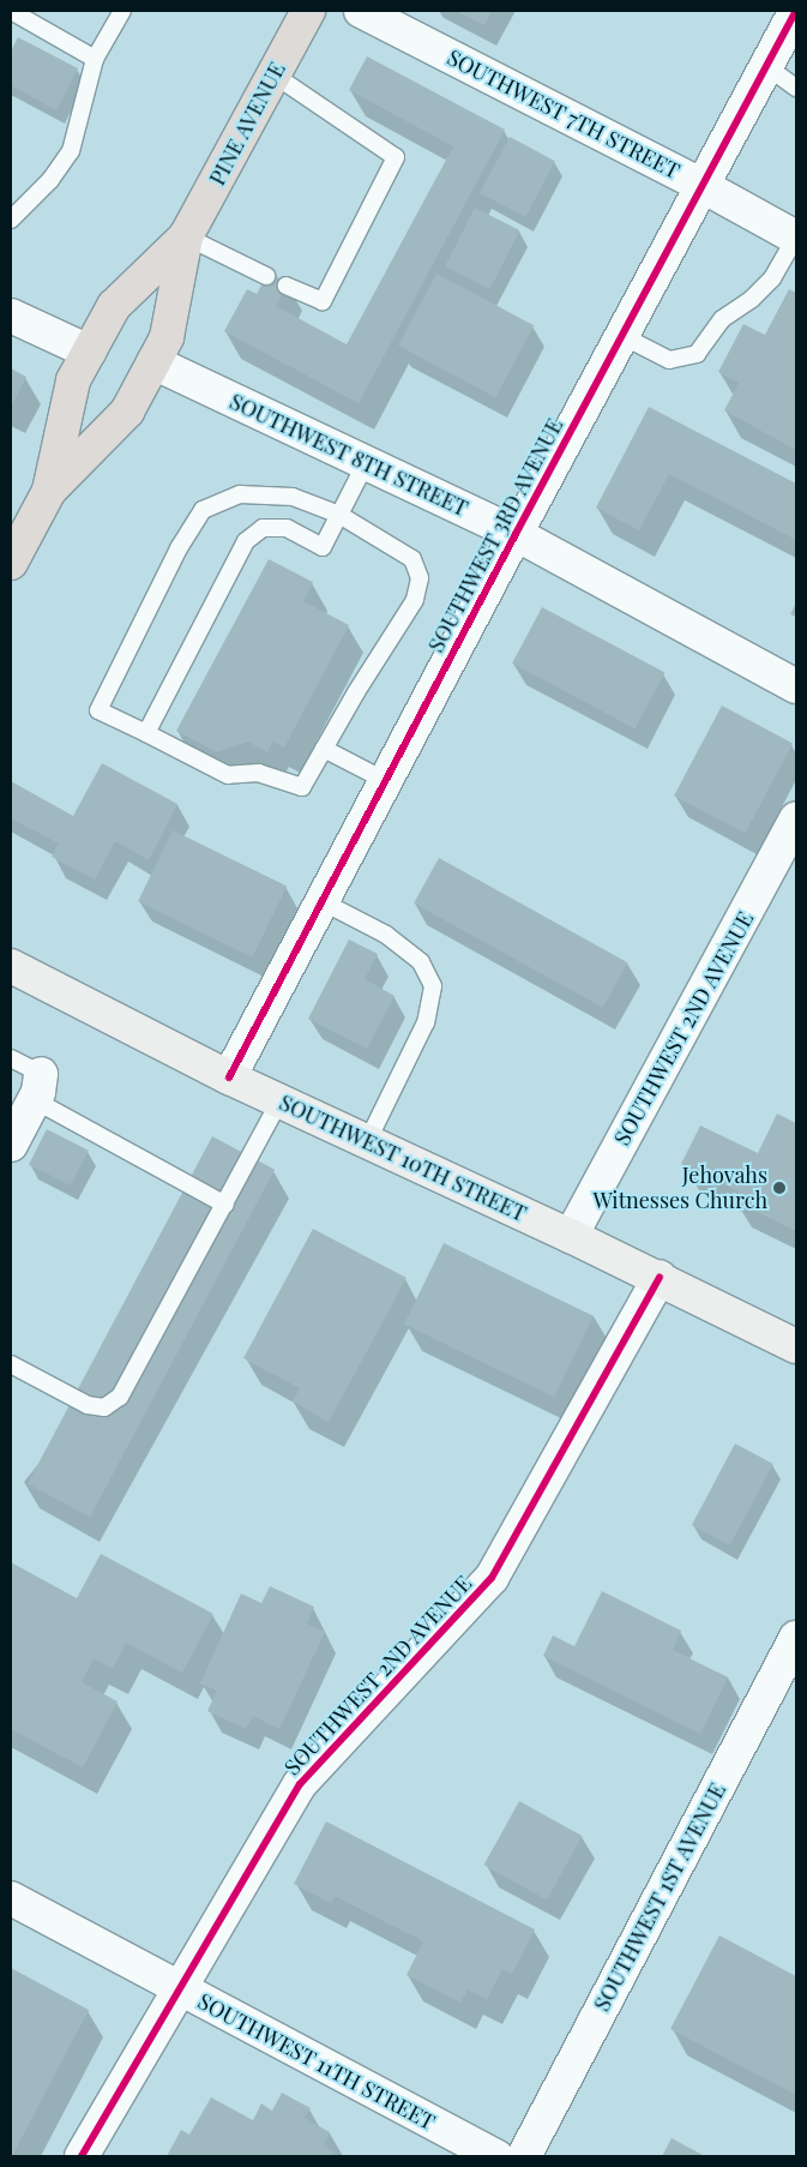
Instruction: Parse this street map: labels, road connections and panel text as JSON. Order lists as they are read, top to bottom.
{
  "streets": {
    "highway": ["PINE AVENUE"],
    "main road": ["SOUTHWEST 10TH STREET"],
    "street": [
      "SOUTHWEST 7TH STREET",
      "SOUTHWEST 8TH STREET",
      "SOUTHWEST 3RD AVENUE",
      "SOUTHWEST 2ND AVENUE",
      "SOUTHWEST 1ST AVENUE",
      "SOUTHWEST 11TH STREET"
    ]
  },
  "crossings": [
    ["SOUTHWEST 7TH STREET", "SOUTHWEST 3RD AVENUE"],
    ["PINE AVENUE", "SOUTHWEST 8TH STREET"],
    ["SOUTHWEST 8TH STREET", "SOUTHWEST 3RD AVENUE"],
    ["SOUTHWEST 3RD AVENUE", "SOUTHWEST 10TH STREET"],
    ["SOUTHWEST 2ND AVENUE", "SOUTHWEST 10TH STREET"],
    ["SOUTHWEST 2ND AVENUE", "SOUTHWEST 11TH STREET"]
  ],
  "places": ["Jehovahs Witnesses Church"]
}
